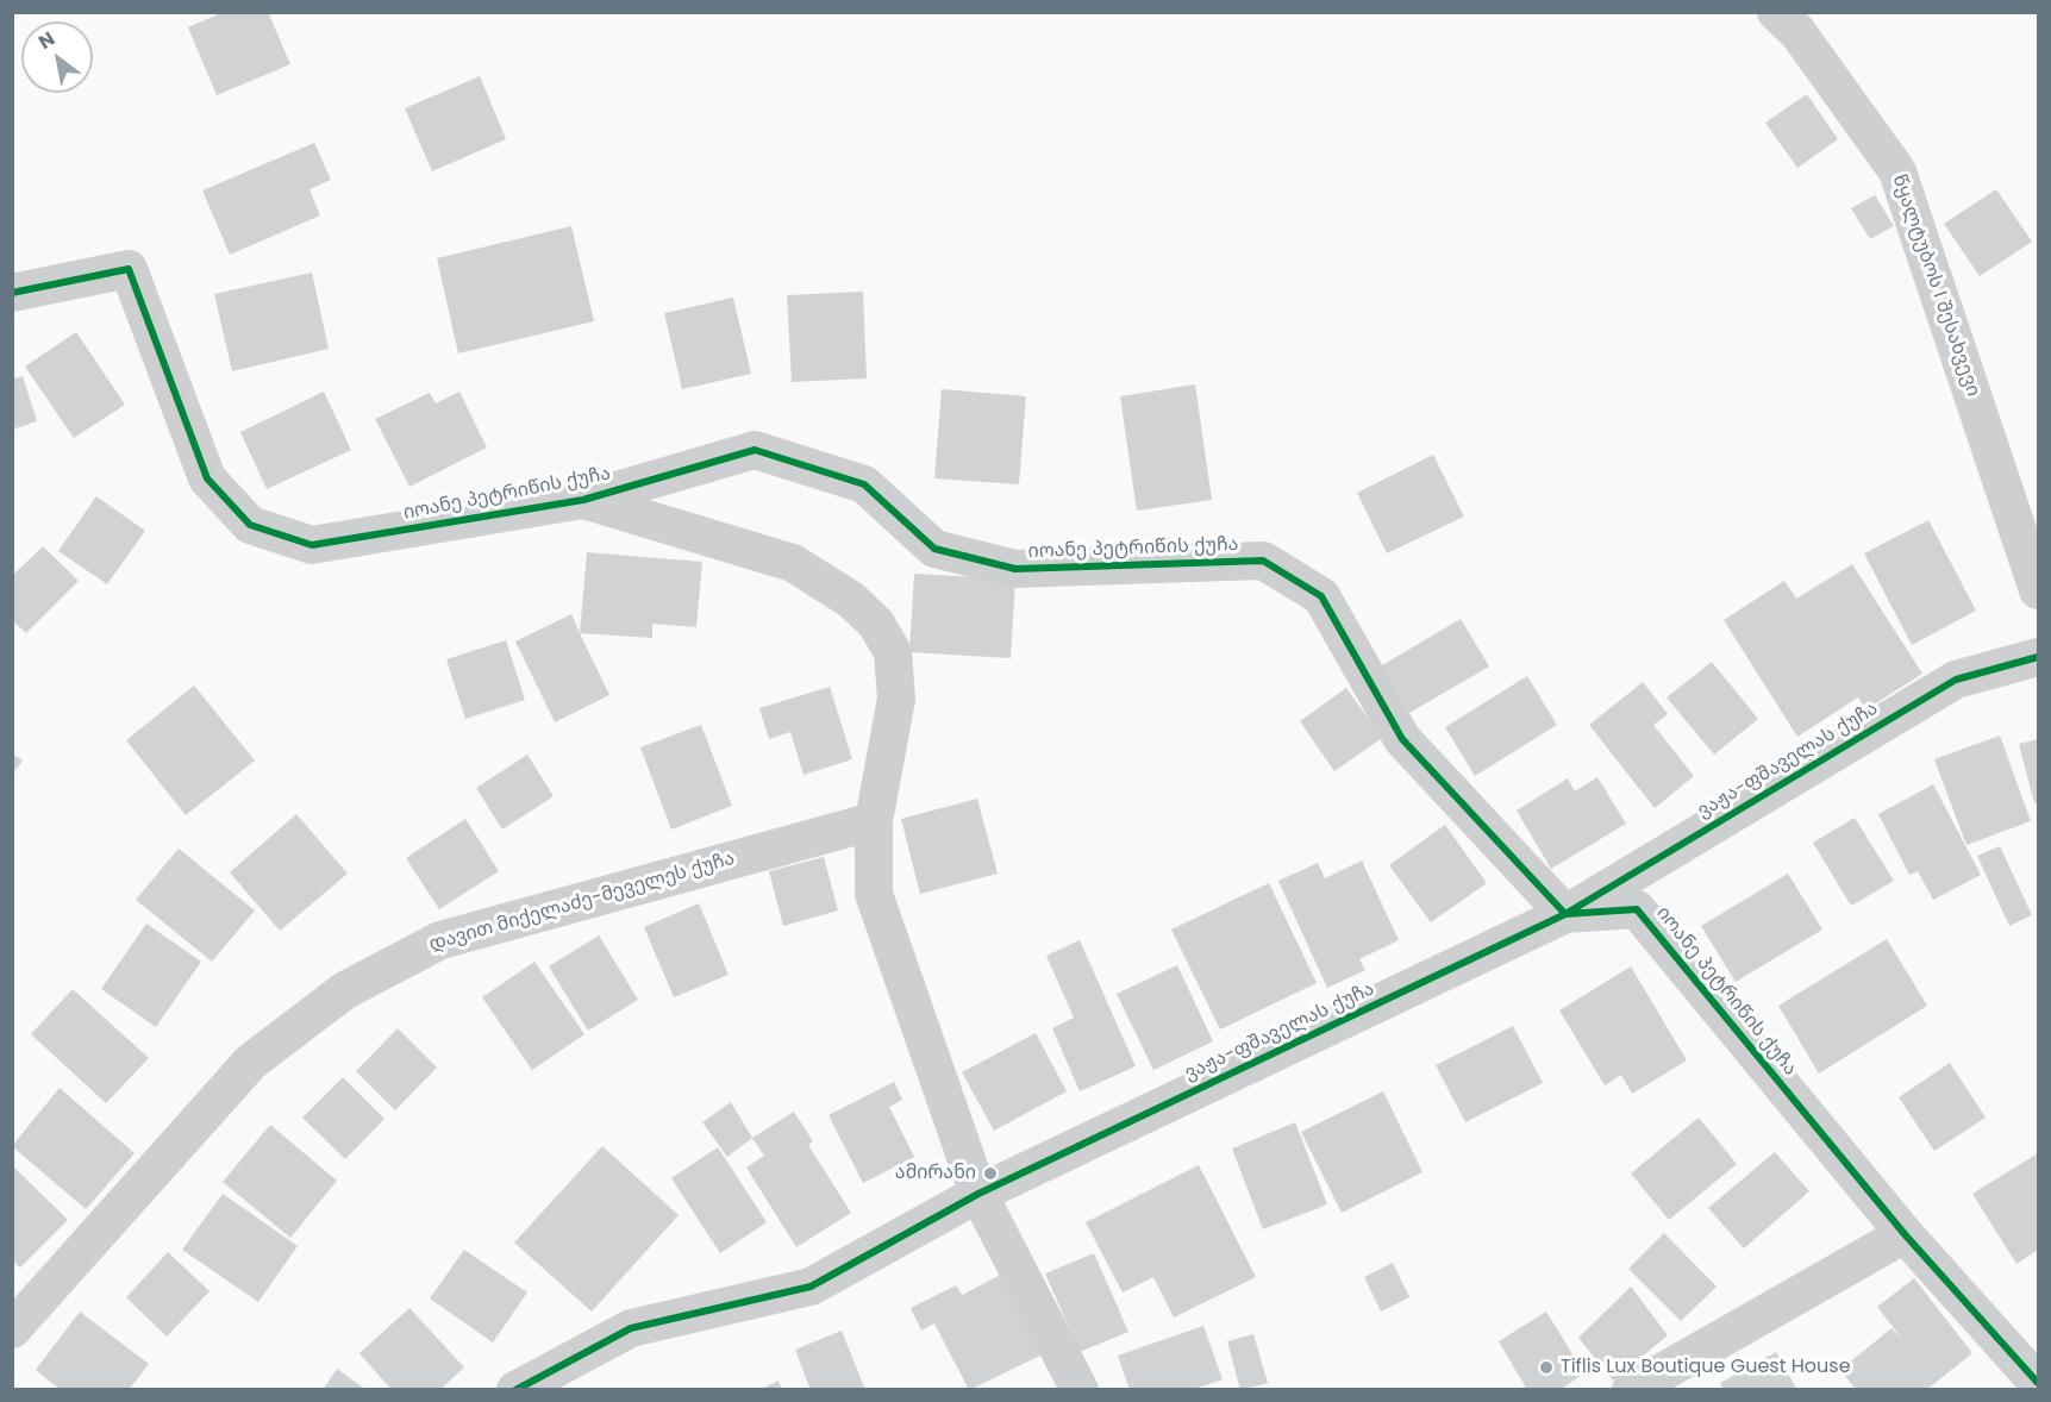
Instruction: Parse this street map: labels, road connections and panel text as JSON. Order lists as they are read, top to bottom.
{
  "streets": {
    "street": [
      "წყალტუბოს I შესახვევი",
      "იოანე პეტრიწის ქუჩა",
      "ვაჟა-ფშაველას ქუჩა",
      "დავით მიქელაძე-მეველეს ქუჩა"
    ]
  },
  "crossings": [
    ["იოანე პეტრიწის ქუჩა", "ვაჟა-ფშაველას ქუჩა"]
  ],
  "places": ["ამირანი", "Tiflis Lux Boutique Guest House"],
  "north": "top left"
}
